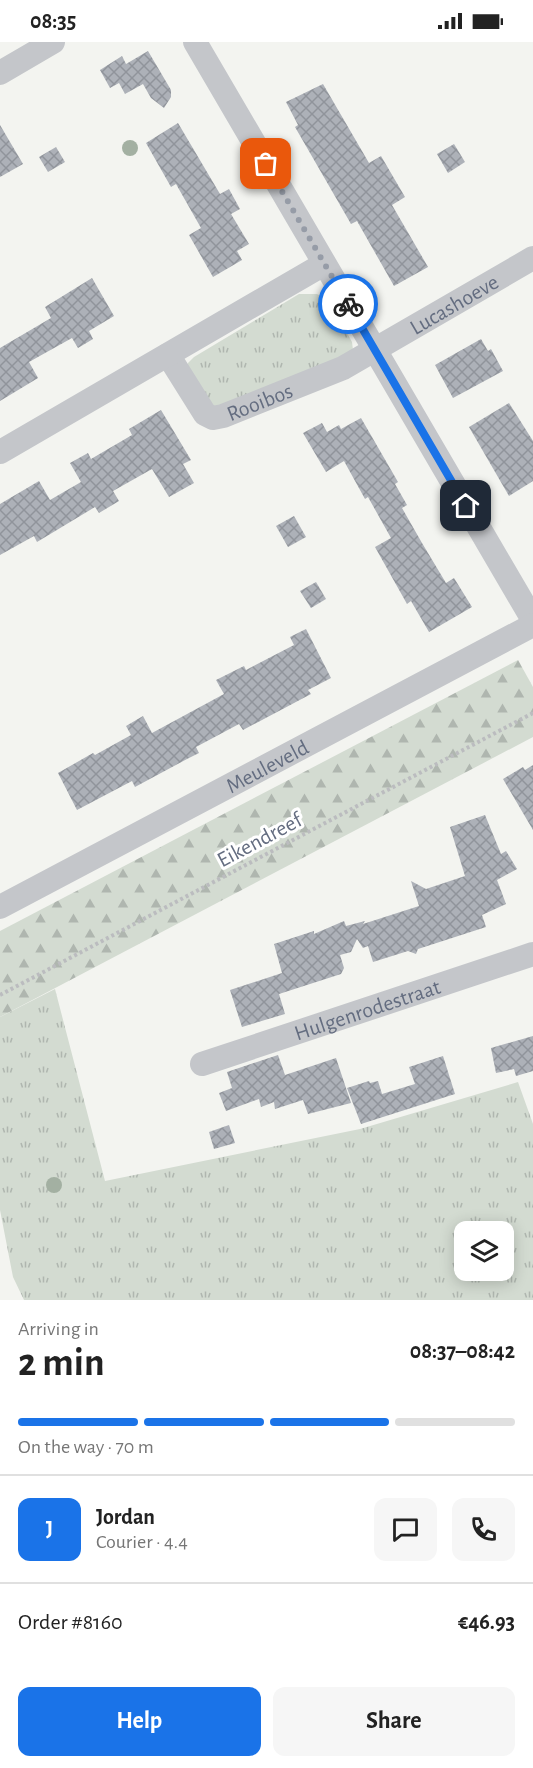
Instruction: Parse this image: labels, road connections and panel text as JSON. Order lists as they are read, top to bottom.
{
  "streets": {
    "street": [
      "Lucashoeve",
      "Rooibos",
      "Meuleveld",
      "Hulgenrodestraat"
    ],
    "path": ["Eikendreef"]
  },
  "crossings": [
    ["Lucashoeve", "Rooibos"]
  ],
  "page": {
    "status": "08:35",
    "heading": ["2 min", "Arriving in", "08:37–08:42"],
    "panel": [
      "Jordan",
      "Courier · 4.4",
      "Order #8160",
      "€46.93"
    ],
    "bar": "On the way · 70 m",
    "round": "J",
    "buttons": ["Help", "Share"]
  }
}
